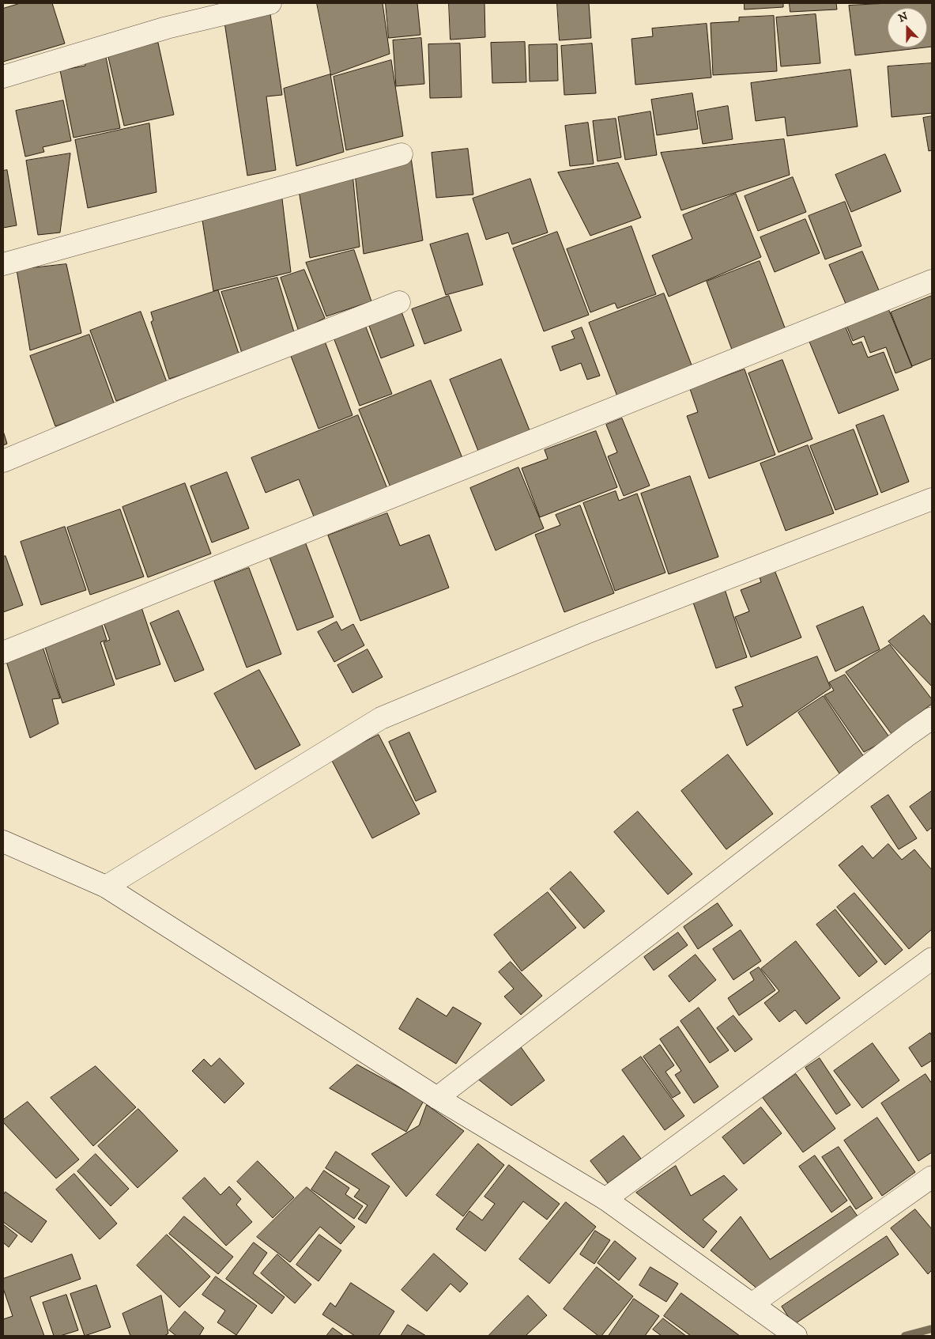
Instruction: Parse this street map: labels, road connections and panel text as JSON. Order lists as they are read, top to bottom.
{
  "north": "top"
}
